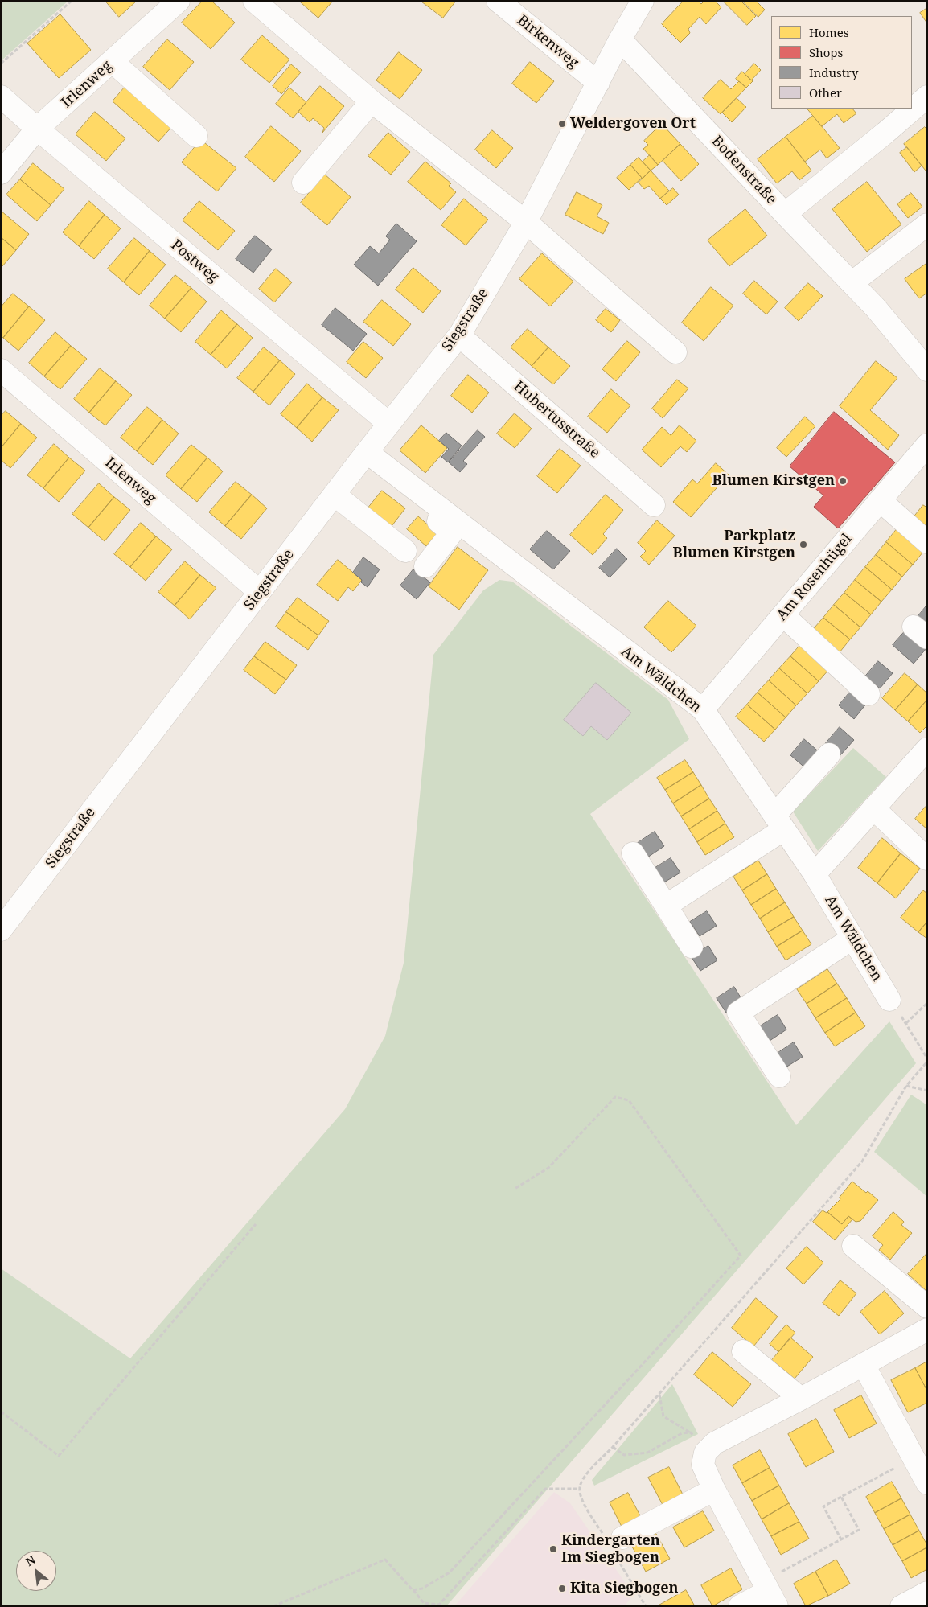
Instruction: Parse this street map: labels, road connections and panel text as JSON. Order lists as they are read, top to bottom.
{
  "streets": {
    "street": [
      "Birkenweg",
      "Irlenweg",
      "Bodenstraße",
      "Postweg",
      "Siegstraße",
      "Hubertusstraße",
      "Am Rosenhügel",
      "Am Wäldchen"
    ]
  },
  "crossings": [
    ["Birkenweg", "Siegstraße"],
    ["Irlenweg", "Postweg"],
    ["Irlenweg", "Siegstraße"],
    ["Bodenstraße", "Siegstraße"],
    ["Postweg", "Siegstraße"],
    ["Siegstraße", "Hubertusstraße"],
    ["Siegstraße", "Am Wäldchen"],
    ["Am Rosenhügel", "Am Wäldchen"]
  ],
  "places": [
    "Weldergoven Ort",
    "Blumen Kirstgen",
    "Parkplatz Blumen Kirstgen",
    "Kindergarten Im Siegbogen",
    "Kita Siegbogen"
  ],
  "legend": [
    "Homes",
    "Shops",
    "Industry",
    "Other"
  ],
  "north": "top left"
}
